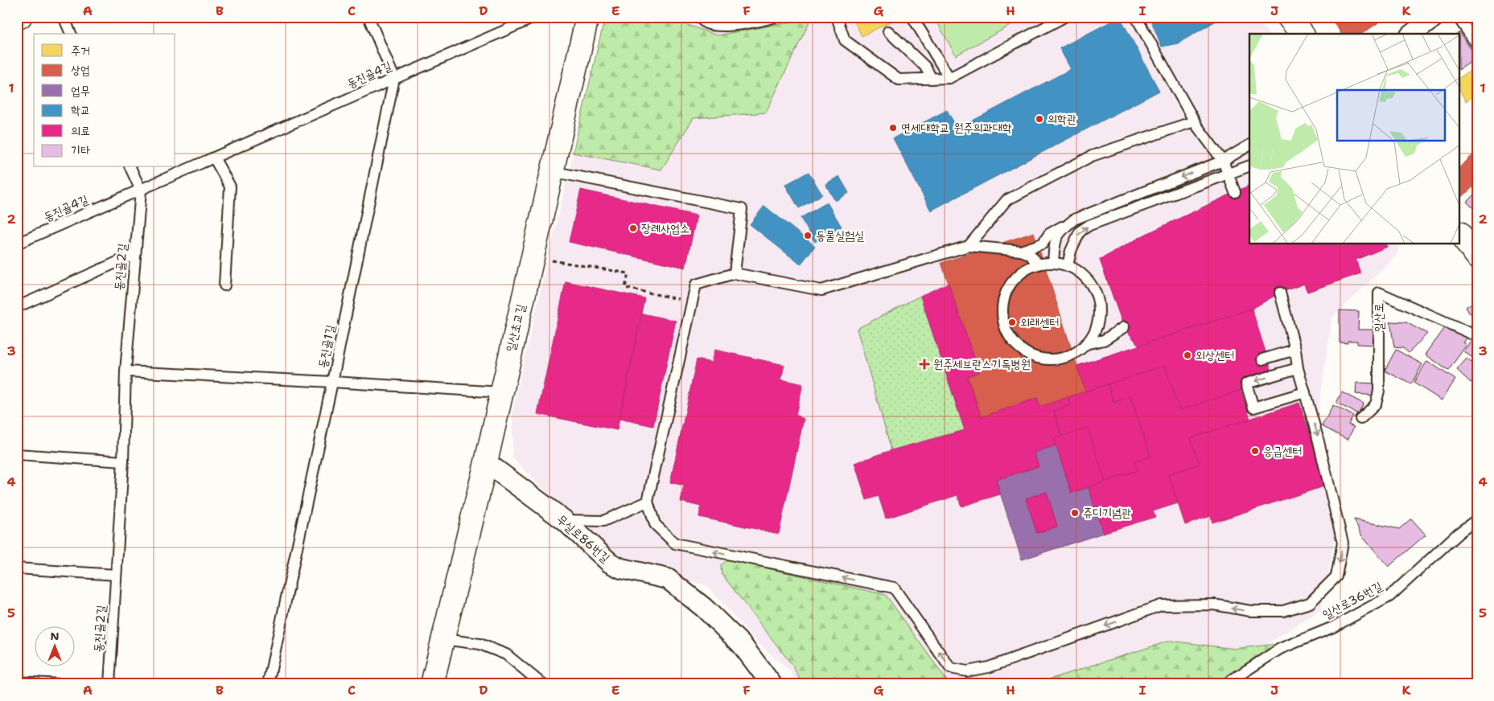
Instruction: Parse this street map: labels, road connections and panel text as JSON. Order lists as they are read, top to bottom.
{
  "streets": {
    "street": ["일산초교길", "무실로86번길"],
    "lane": [
      "동진골4길",
      "동진골2길",
      "일산로",
      "동진골1길",
      "일산로36번길"
    ]
  },
  "crossings": [
    ["동진골4길", "동진골2길"],
    ["동진골4길", "동진골1길"],
    ["일산초교길", "무실로86번길"]
  ],
  "places": {
    "other": [
      "의학관",
      "연세대학교 원주의과대학",
      "장례사업소",
      "동물실험실",
      "외래센터",
      "외상센터",
      "응급센터",
      "쥬디기념관"
    ],
    "health": ["원주세브란스기독병원"]
  },
  "legend": [
    "주거",
    "상업",
    "업무",
    "학교",
    "의료",
    "기타"
  ],
  "north": "top",
  "grid": {
    "columns": [
      "A",
      "B",
      "C",
      "D",
      "E",
      "F",
      "G",
      "H",
      "I",
      "J",
      "K"
    ],
    "rows": [
      "1",
      "2",
      "3",
      "4",
      "5"
    ]
  }
}
